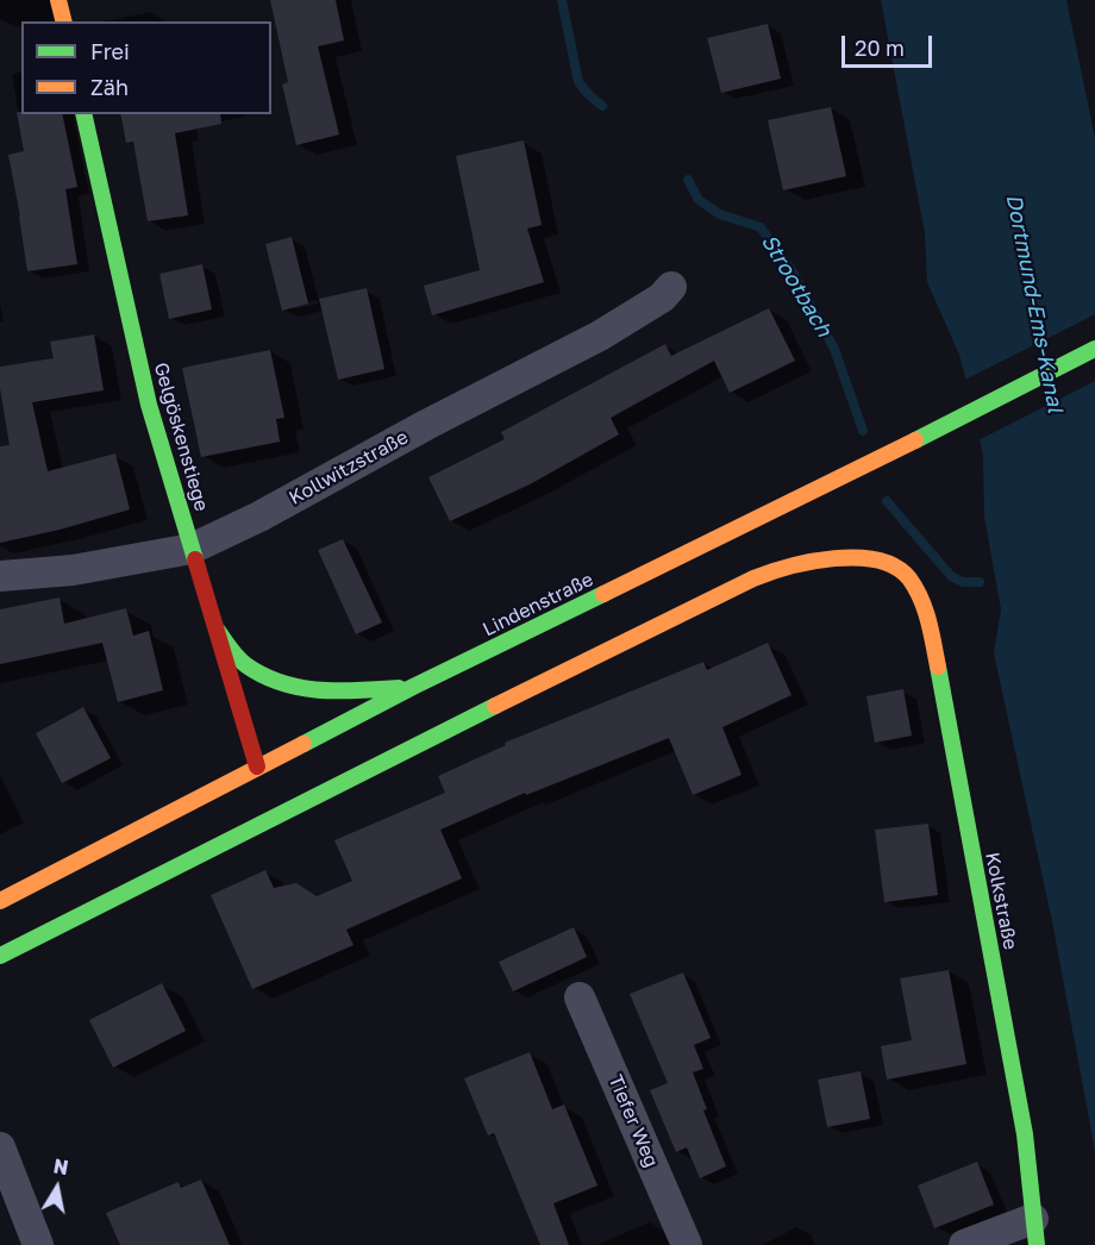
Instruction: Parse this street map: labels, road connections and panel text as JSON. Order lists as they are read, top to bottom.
{
  "streets": {
    "street": [
      "Gelgöskenstiege",
      "Kollwitzstraße",
      "Lindenstraße",
      "Kolkstraße",
      "Tiefer Weg"
    ]
  },
  "crossings": [
    ["Gelgöskenstiege", "Kollwitzstraße"],
    ["Gelgöskenstiege", "Lindenstraße"]
  ],
  "water": ["Strootbach", "Dortmund-Ems-Kanal"],
  "legend": ["Frei", "Zäh"],
  "scale_bar": "20 m",
  "north": "top"
}
